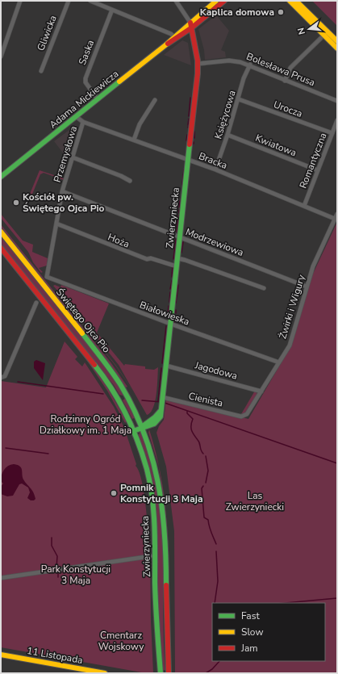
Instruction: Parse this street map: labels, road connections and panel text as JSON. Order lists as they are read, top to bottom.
{
  "streets": {
    "main road": [
      "Adama Mickiewicza",
      "Zwierzyniecka",
      "Świętego Ojca Pio",
      "11 Listopada"
    ],
    "street": [
      "Gliwicka",
      "Saska",
      "Bolesława Prusa",
      "Urocza",
      "Księżycowa",
      "Kwiatowa",
      "Przemysłowa",
      "Bracka",
      "Romantyczna",
      "Hoża",
      "Modrzewiowa",
      "Żwirki i Wigury",
      "Białowieska",
      "Jagodowa",
      "Cienista"
    ]
  },
  "crossings": [
    ["Saska", "Adama Mickiewicza"],
    ["Bolesława Prusa", "Księżycowa"],
    ["Bolesława Prusa", "Zwierzyniecka"],
    ["Adama Mickiewicza", "Przemysłowa"],
    ["Adama Mickiewicza", "Zwierzyniecka"],
    ["Urocza", "Księżycowa"],
    ["Urocza", "Romantyczna"],
    ["Księżycowa", "Kwiatowa"],
    ["Księżycowa", "Bracka"],
    ["Kwiatowa", "Romantyczna"],
    ["Przemysłowa", "Bracka"],
    ["Przemysłowa", "Hoża"],
    ["Przemysłowa", "Modrzewiowa"],
    ["Przemysłowa", "Białowieska"],
    ["Bracka", "Romantyczna"],
    ["Bracka", "Zwierzyniecka"],
    ["Bracka", "Żwirki i Wigury"],
    ["Zwierzyniecka", "Hoża"],
    ["Zwierzyniecka", "Modrzewiowa"],
    ["Zwierzyniecka", "Białowieska"],
    ["Zwierzyniecka", "Świętego Ojca Pio"],
    ["Zwierzyniecka", "Jagodowa"],
    ["Zwierzyniecka", "Cienista"],
    ["Modrzewiowa", "Żwirki i Wigury"],
    ["Żwirki i Wigury", "Białowieska"],
    ["Żwirki i Wigury", "Jagodowa"],
    ["Żwirki i Wigury", "Cienista"]
  ],
  "parks": [
    "Rodzinny Ogród Działkowy im. 1 Maja",
    "Las Zwierzyniecki",
    "Park Konstytucji 3 Maja",
    "Cmentarz Wojskowy"
  ],
  "places": ["Kaplica domowa", "Kościół pw. Świętego Ojca Pio", "Pomnik Konstytucji 3 Maja"],
  "legend": ["Fast", "Slow", "Jam"],
  "north": "left"
}
